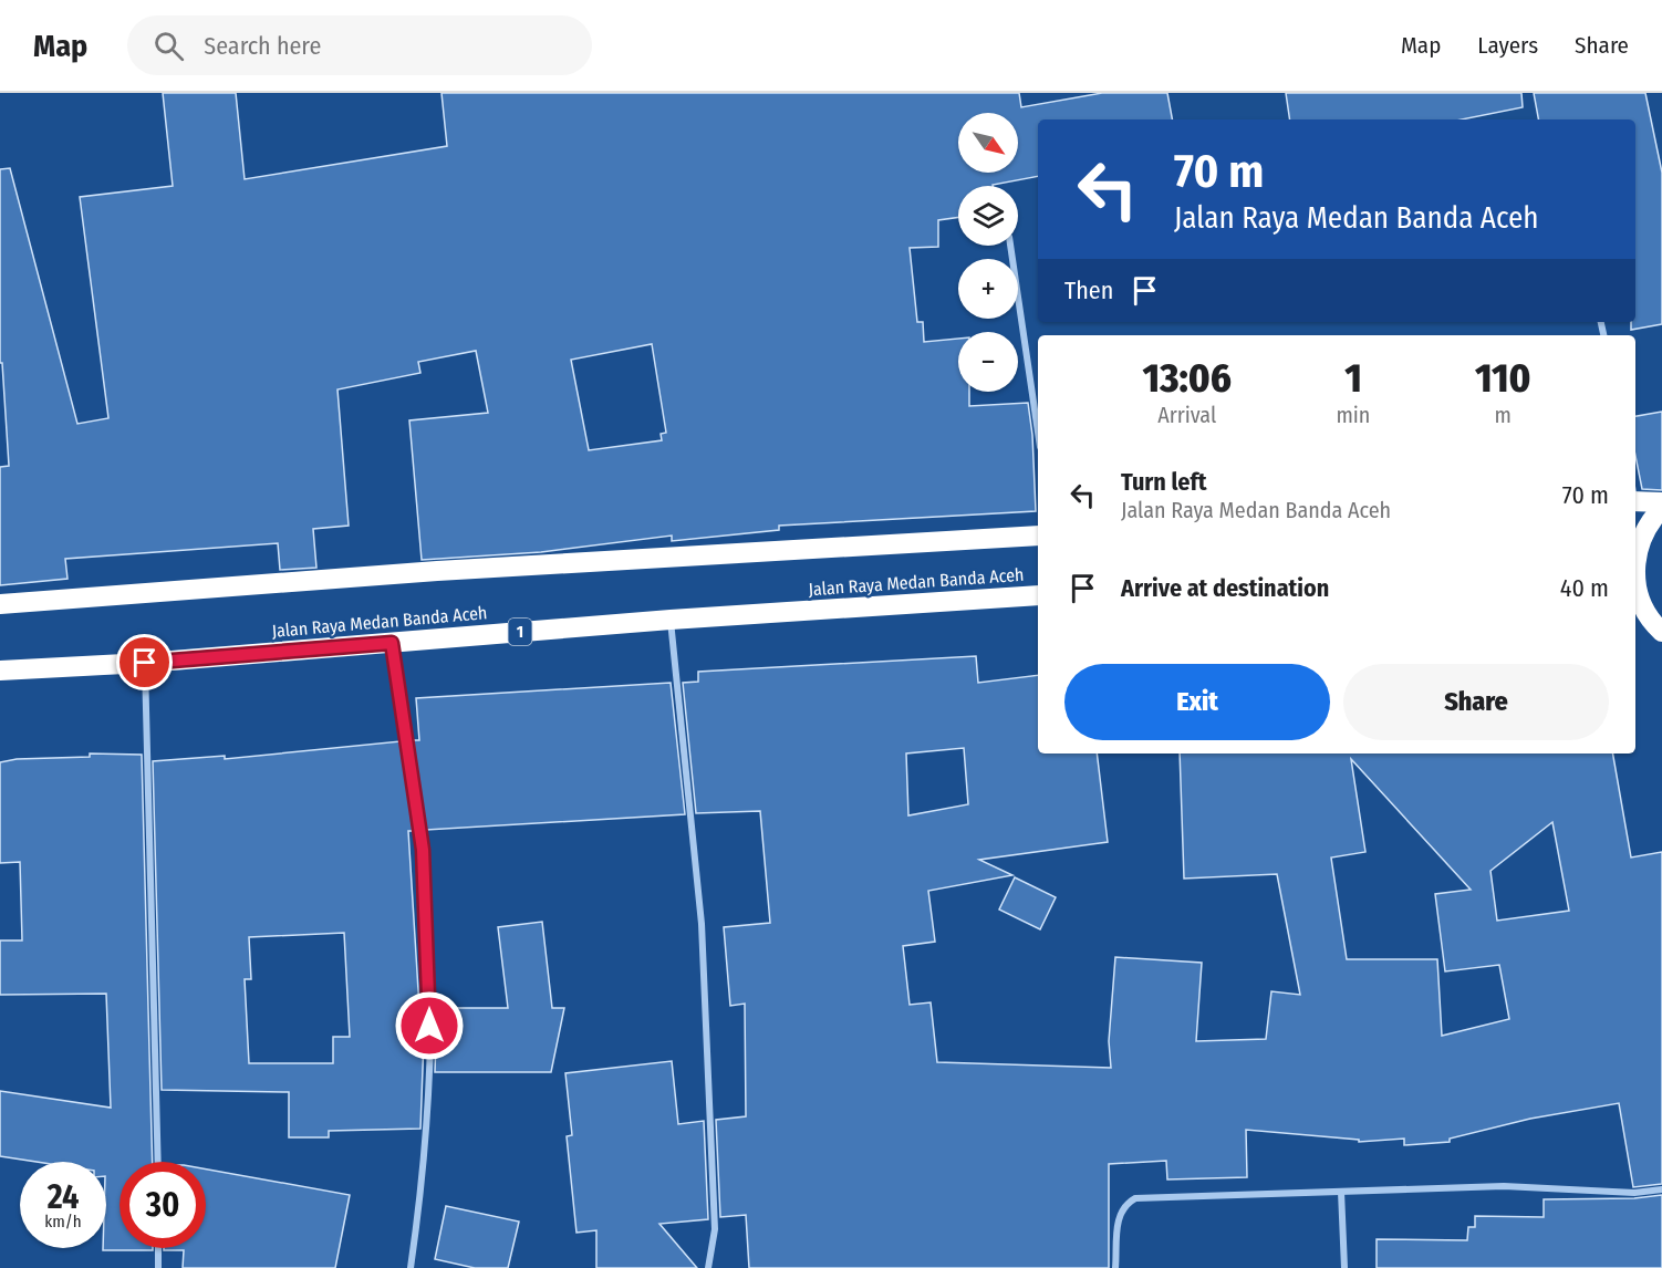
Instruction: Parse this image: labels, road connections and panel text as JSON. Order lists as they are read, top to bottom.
{
  "streets": {
    "highway": ["Jalan Raya Medan Banda Aceh", "1"]
  },
  "north": "bottom right",
  "page": {
    "header": "Map",
    "search": "Search here",
    "nav": ["Map", "Layers", "Share"],
    "map_buttons": ["+", "−"],
    "turn": ["70 m", "Jalan Raya Medan Banda Aceh"],
    "then": "Then",
    "eta": [
      "13:06",
      "Arrival",
      "1",
      "min",
      "110",
      "m"
    ],
    "list": [
      {
        "name": "Turn left",
        "note": "Jalan Raya Medan Banda Aceh",
        "value": "70 m"
      },
      {
        "name": "Arrive at destination",
        "value": "40 m"
      }
    ],
    "buttons": ["Exit", "Share"],
    "speed": "24 km/h",
    "limit": "30"
  }
}
